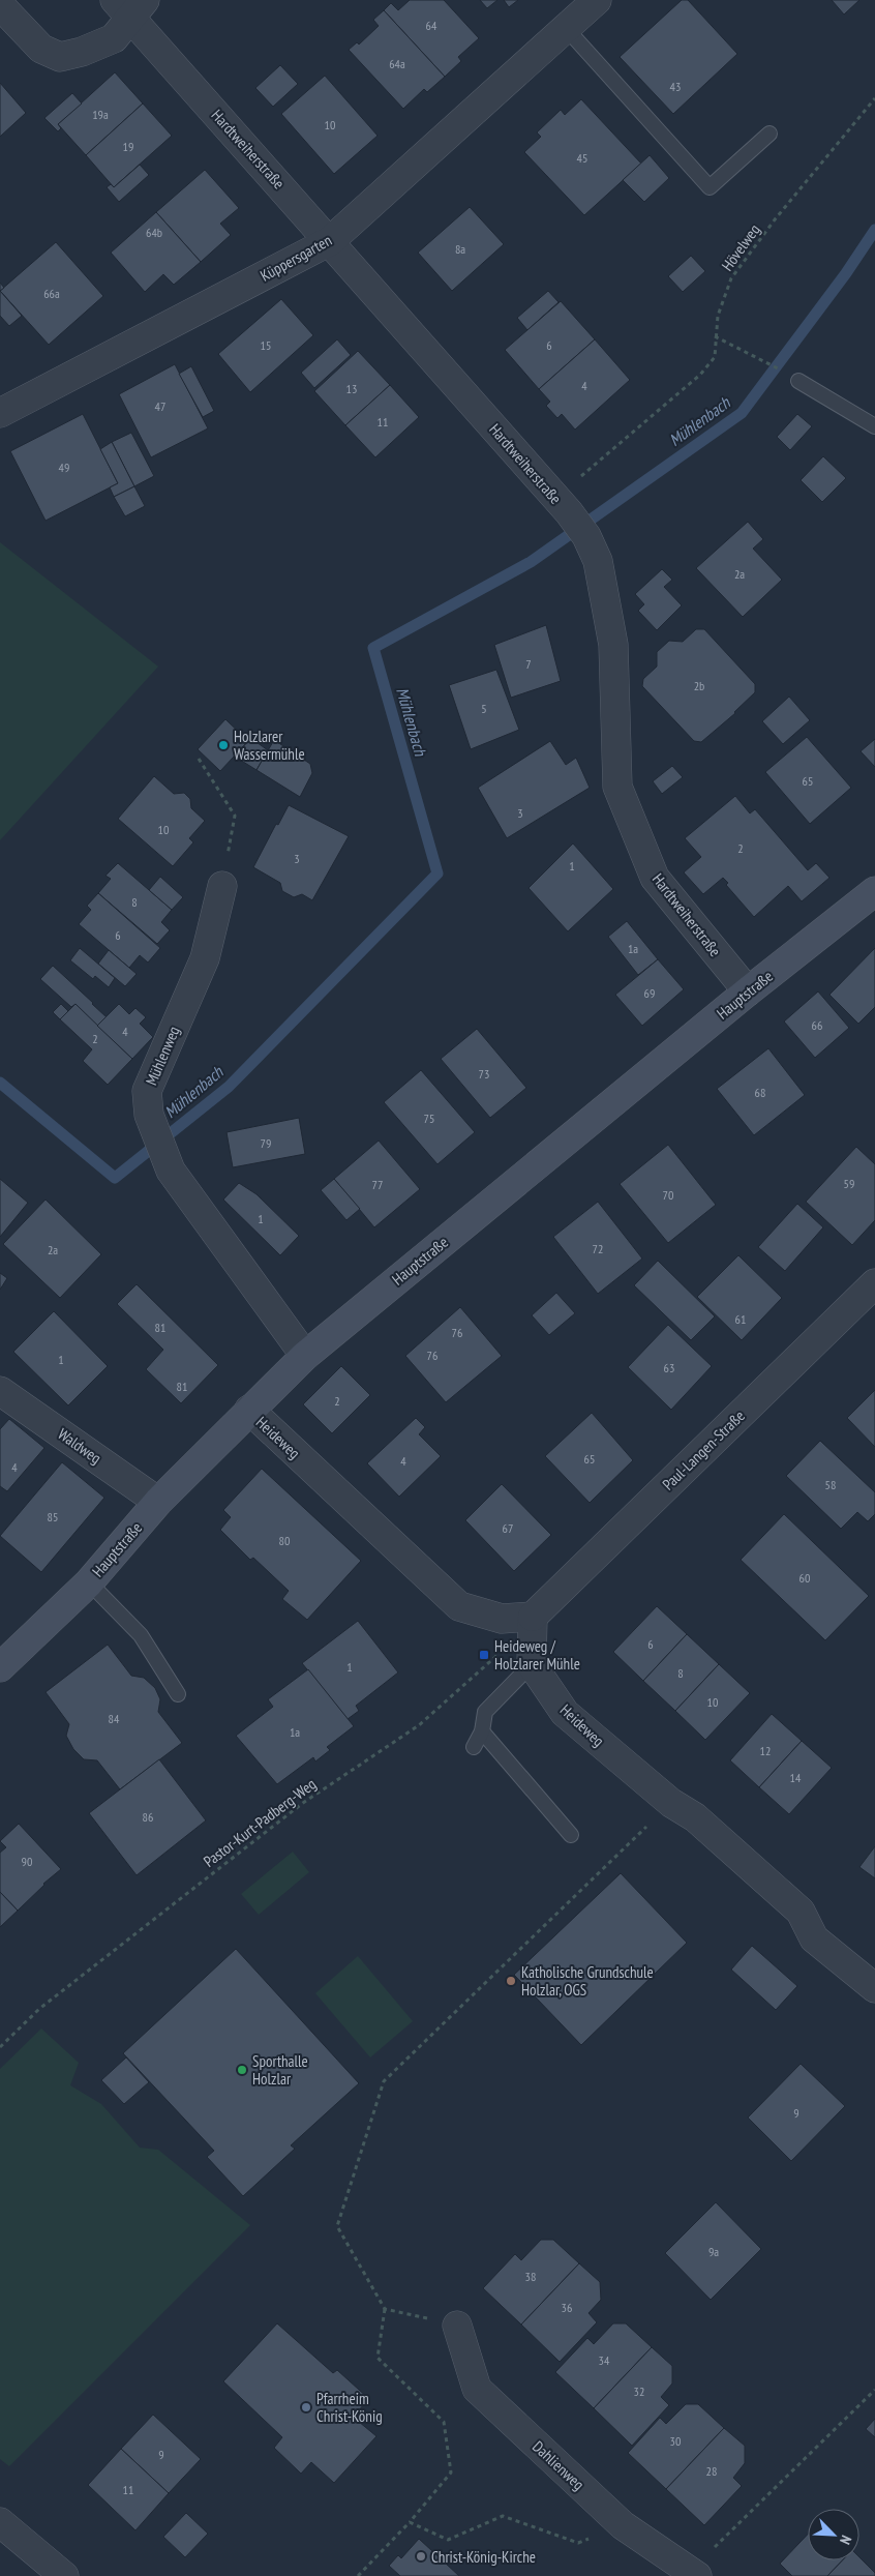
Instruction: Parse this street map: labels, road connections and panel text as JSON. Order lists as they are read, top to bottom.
{
  "streets": {
    "main road": ["Hauptstraße"],
    "street": [
      "Hardtweiherstraße",
      "Küppersgarten",
      "Mühlenweg",
      "Heideweg",
      "Waldweg",
      "Paul-Langen-Straße",
      "Dahlienweg"
    ],
    "path": ["Hövelweg", "Pastor-Kurt-Padberg-Weg"]
  },
  "crossings": [
    ["Hardtweiherstraße", "Hövelweg"],
    ["Hardtweiherstraße", "Küppersgarten"],
    ["Hardtweiherstraße", "Hauptstraße"],
    ["Hauptstraße", "Mühlenweg"],
    ["Hauptstraße", "Heideweg"],
    ["Hauptstraße", "Waldweg"],
    ["Heideweg", "Paul-Langen-Straße"],
    ["Heideweg", "Pastor-Kurt-Padberg-Weg"],
    ["Paul-Langen-Straße", "Pastor-Kurt-Padberg-Weg"]
  ],
  "water": ["Mühlenbach"],
  "places": {
    "other": [
      "Holzlarer Wassermühle",
      "Katholische Grundschule Holzlar, OGS",
      "Sporthalle Holzlar",
      "Pfarrheim Christ-König",
      "Christ-König-Kirche"
    ],
    "transit": ["Heideweg / Holzlarer Mühle"]
  },
  "house_numbers": [
    "64",
    "64a",
    "43",
    "19a",
    "10",
    "19",
    "45",
    "64b",
    "8a",
    "66a",
    "15",
    "6",
    "4",
    "13",
    "47",
    "11",
    "49",
    "2a",
    "7",
    "2b",
    "5",
    "65",
    "3",
    "10",
    "2",
    "3",
    "1",
    "8",
    "6",
    "1a",
    "69",
    "66",
    "4",
    "2",
    "73",
    "68",
    "75",
    "79",
    "59",
    "77",
    "70",
    "1",
    "72",
    "2a",
    "61",
    "81",
    "76",
    "76",
    "1",
    "63",
    "81",
    "2",
    "65",
    "4",
    "4",
    "58",
    "85",
    "67",
    "80",
    "60",
    "6",
    "1",
    "8",
    "10",
    "84",
    "1a",
    "12",
    "14",
    "86",
    "90",
    "9",
    "9a",
    "38",
    "36",
    "34",
    "32",
    "30",
    "9",
    "28",
    "11"
  ],
  "north": "bottom right"
}
